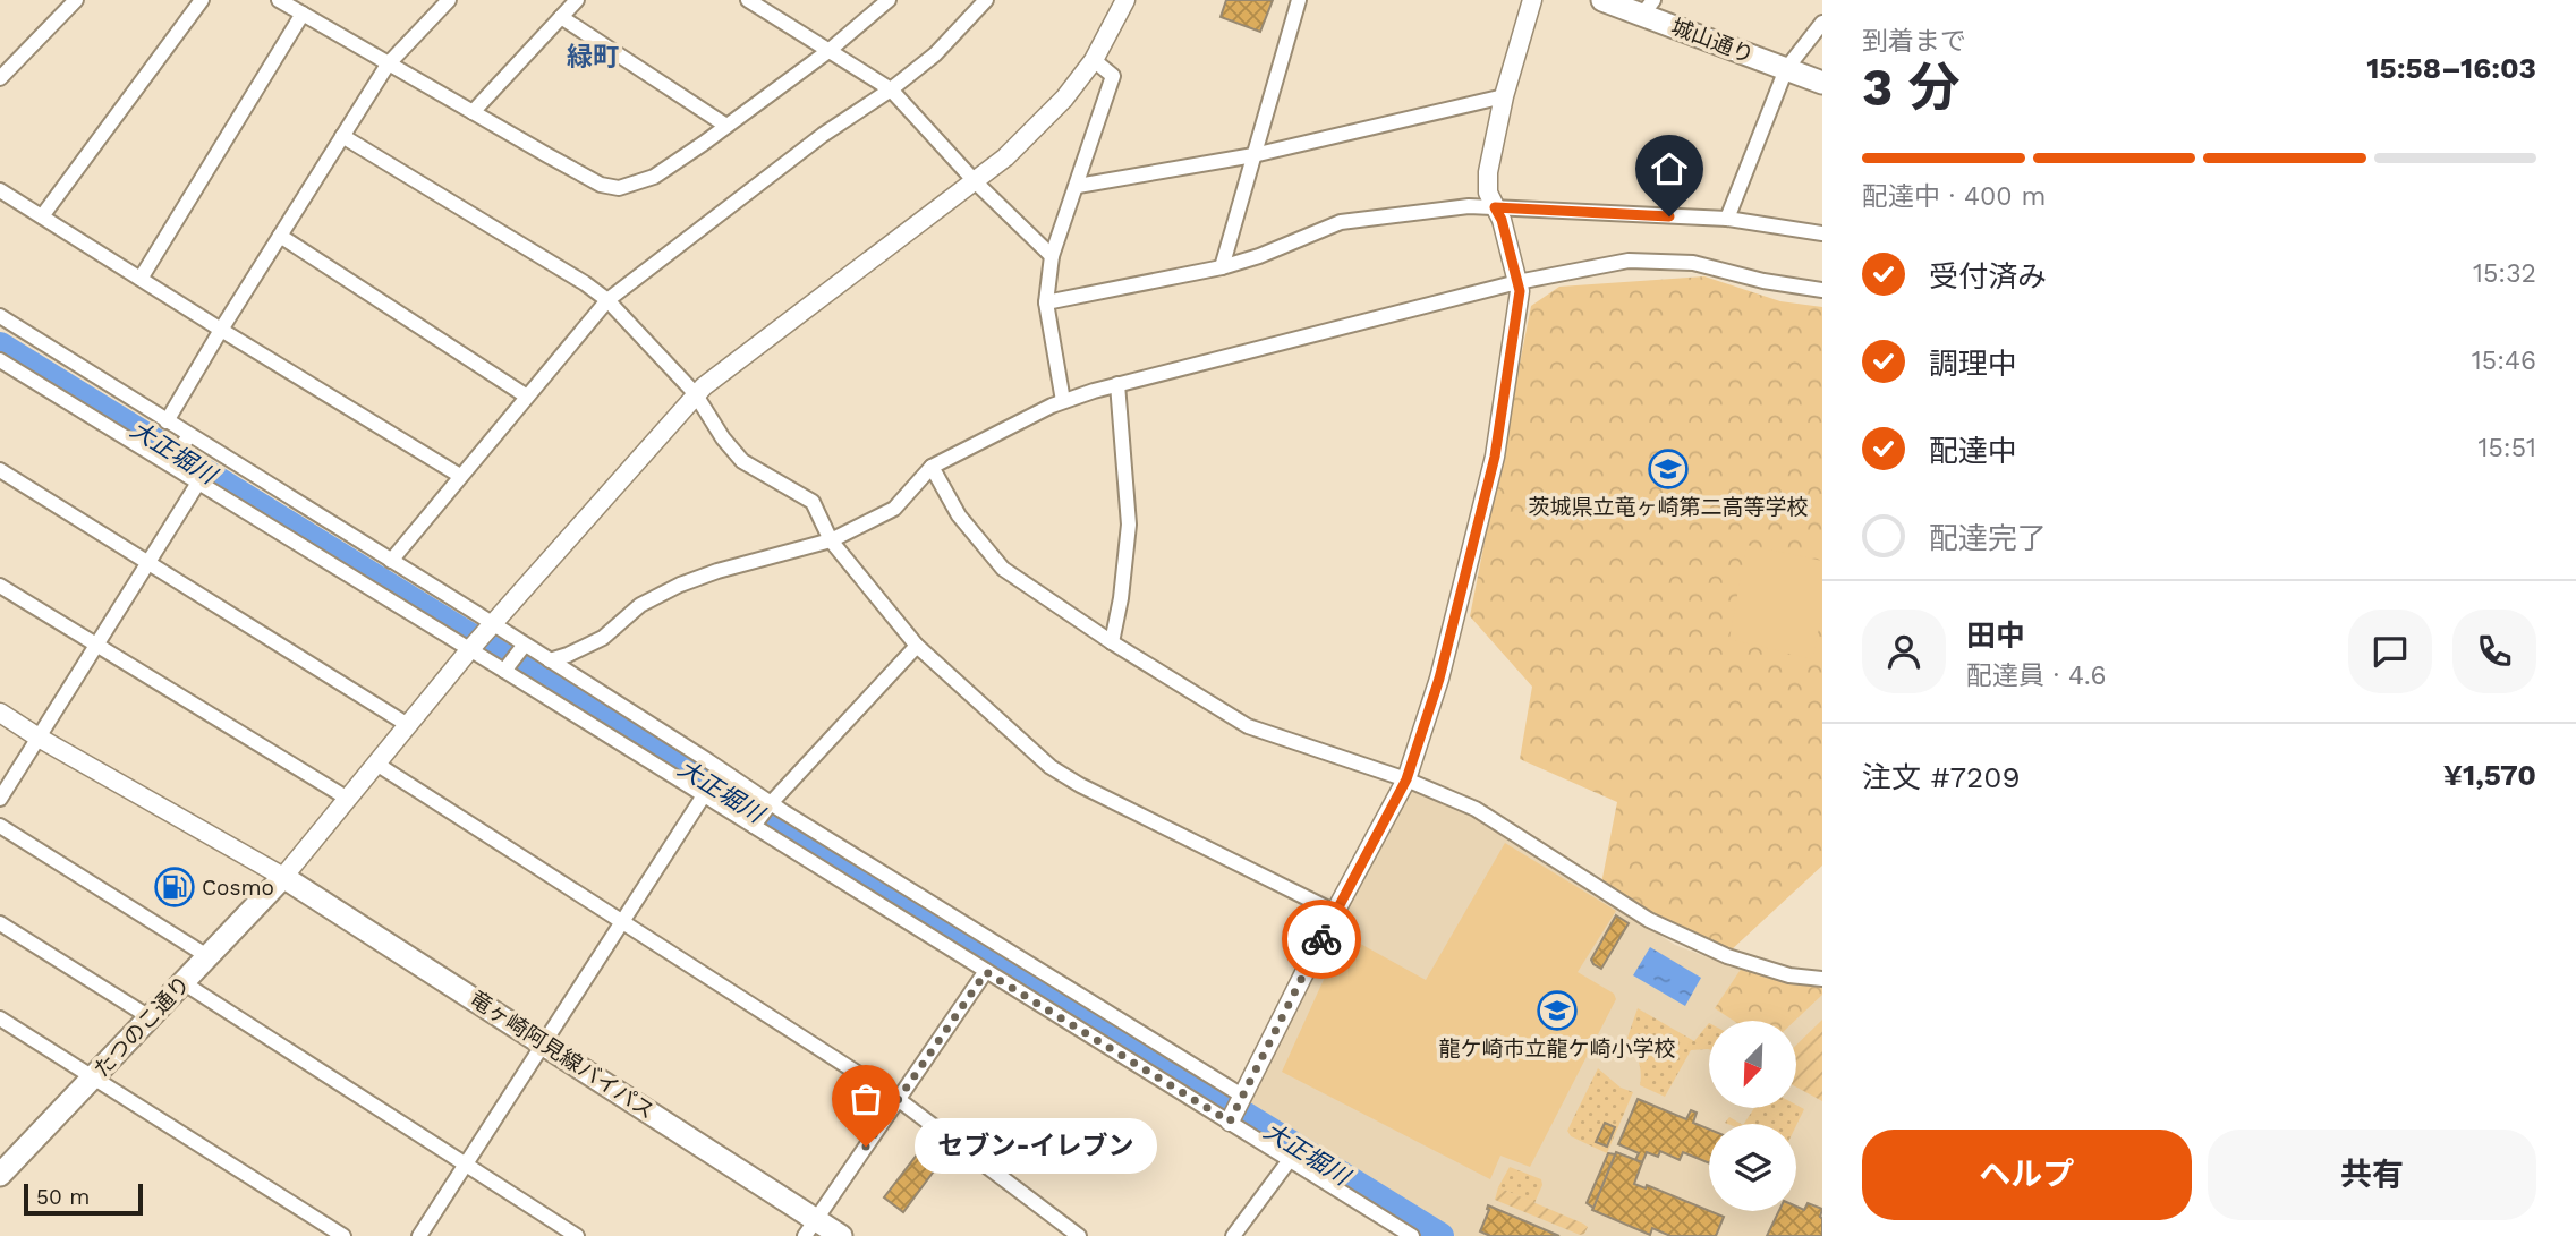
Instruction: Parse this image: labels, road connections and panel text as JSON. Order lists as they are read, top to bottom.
{
  "streets": {
    "main road": ["城山通り", "たつのこ通り", "竜ヶ崎阿見線バイパス"]
  },
  "crossings": [
    ["たつのこ通り", "竜ヶ崎阿見線バイパス"]
  ],
  "districts": ["緑町"],
  "water": ["大正堀川"],
  "places": {
    "school or university": ["茨城県立竜ヶ崎第二高等学校", "龍ケ崎市立龍ケ崎小学校"],
    "fuel station": ["Cosmo"],
    "other": ["セブン-イレブン"]
  },
  "scale_bar": "50 m",
  "north": "bottom left",
  "page": {
    "heading": ["3 分", "到着まで", "15:58–16:03"],
    "panel": [
      "田中",
      "配達員 · 4.6",
      "注文 #7209",
      "¥1,570"
    ],
    "bar": "配達中 · 400 m",
    "list": [
      ["受付済み", "15:32"],
      ["調理中", "15:46"],
      ["配達中", "15:51"],
      "配達完了"
    ],
    "buttons": ["ヘルプ", "共有"],
    "bubble": "セブン-イレブン",
    "scale": "50 m"
  }
}
